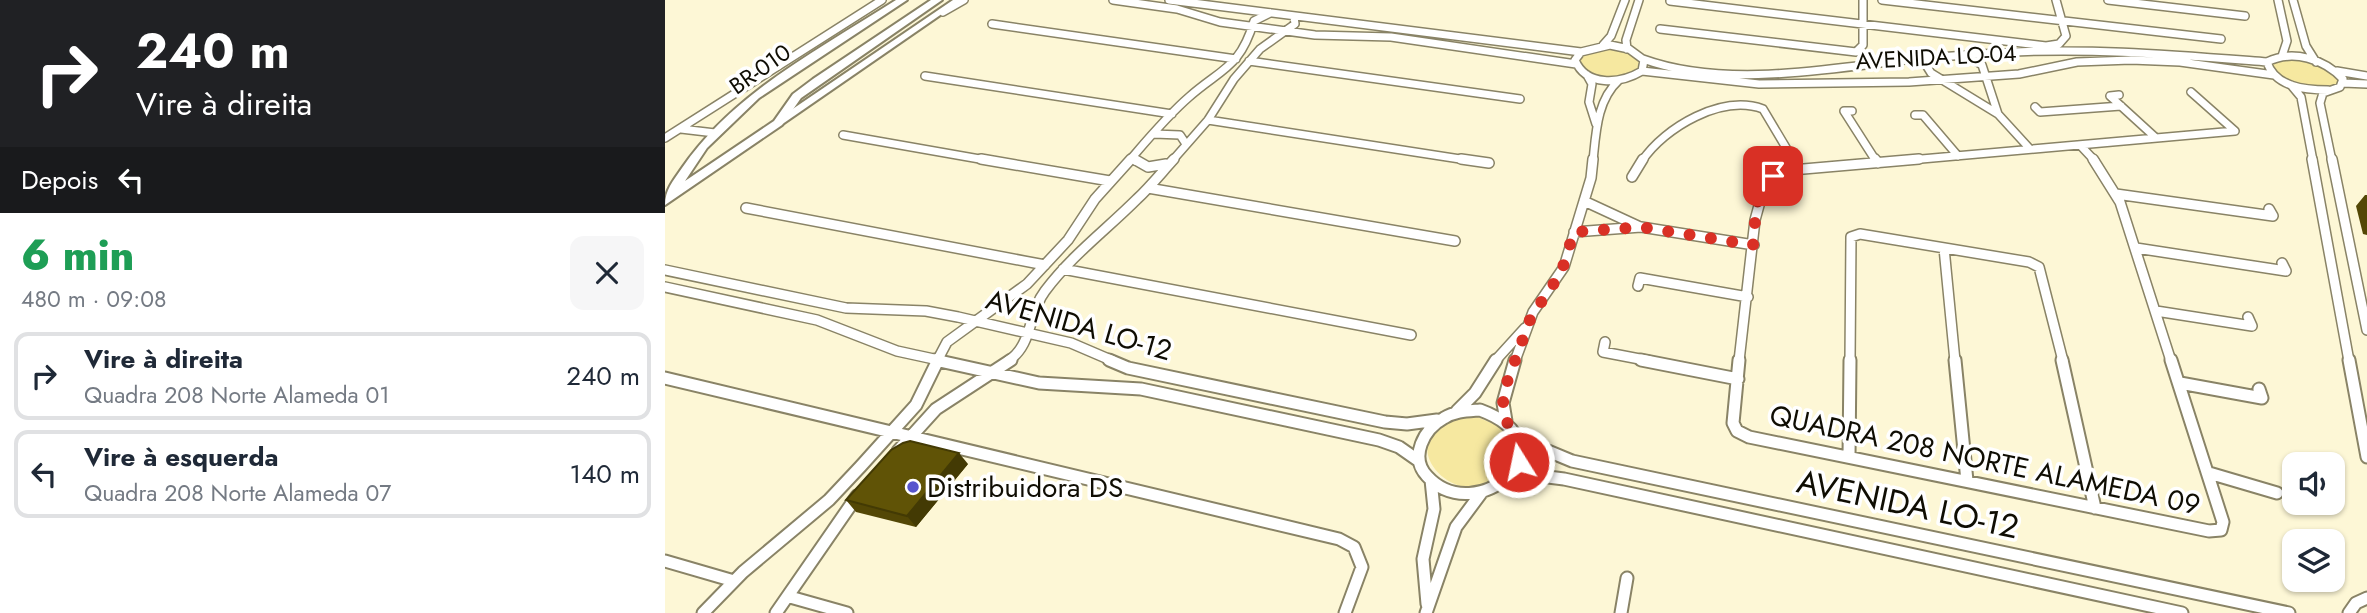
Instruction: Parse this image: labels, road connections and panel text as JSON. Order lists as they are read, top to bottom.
{
  "streets": {
    "highway": ["BR-010"],
    "street": ["AVENIDA LO-04", "AVENIDA LO-12", "QUADRA 208 NORTE ALAMEDA 09"]
  },
  "places": ["Distribuidora DS"],
  "page": {
    "turn": ["240 m", "Vire à direita"],
    "then": "Depois",
    "heading": ["6 min", "480 m · 09:08"],
    "list": [
      {
        "name": "Vire à direita",
        "note": "Quadra 208 Norte Alameda 01",
        "value": "240 m"
      },
      {
        "name": "Vire à esquerda",
        "note": "Quadra 208 Norte Alameda 07",
        "value": "140 m"
      }
    ]
  }
}
